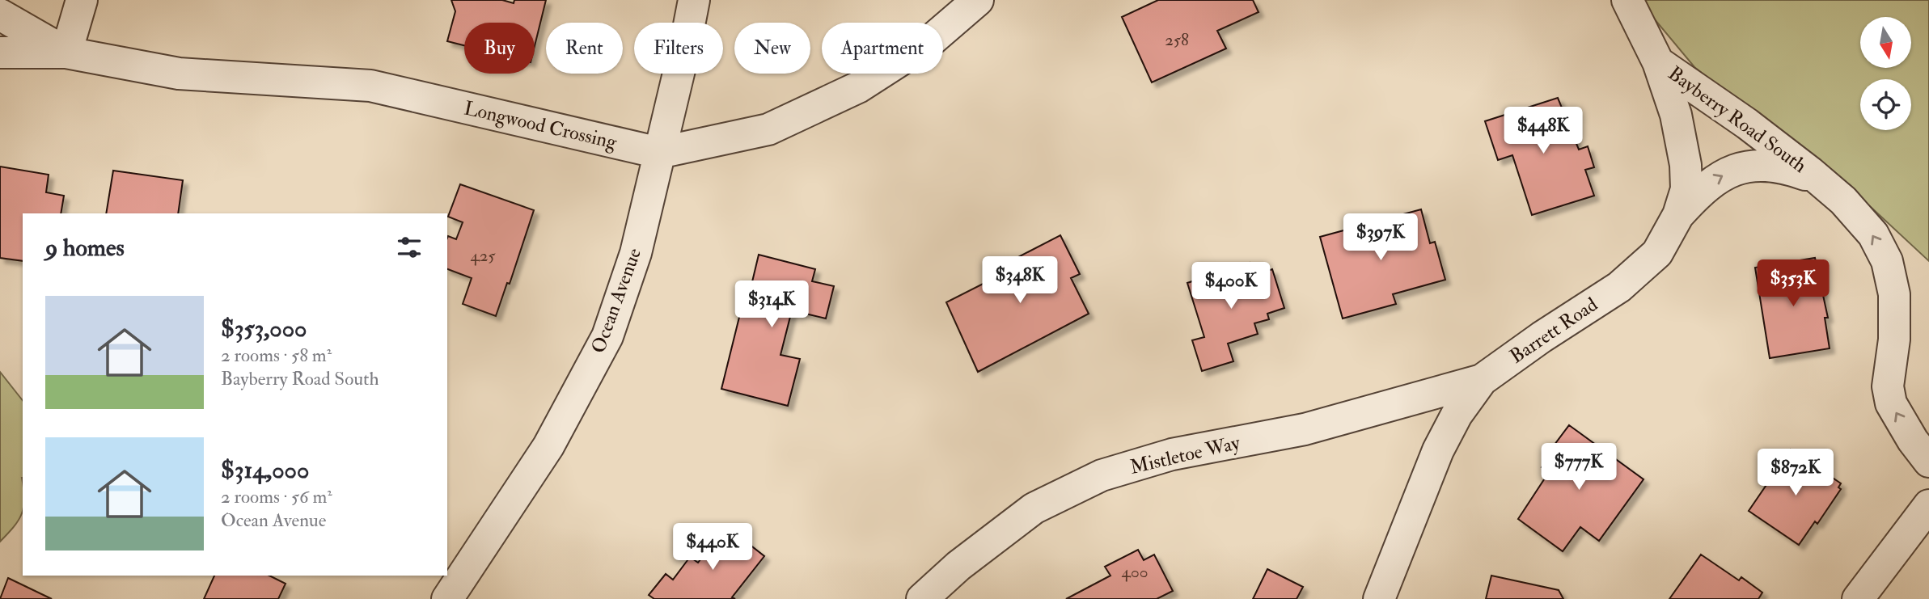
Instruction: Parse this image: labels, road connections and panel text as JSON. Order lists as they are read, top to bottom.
{
  "streets": {
    "street": [
      "Bayberry Road South",
      "Longwood Crossing",
      "Ocean Avenue",
      "Barrett Road",
      "Mistletoe Way"
    ]
  },
  "crossings": [
    ["Bayberry Road South", "Barrett Road"],
    ["Longwood Crossing", "Ocean Avenue"],
    ["Barrett Road", "Mistletoe Way"]
  ],
  "house_numbers": ["258", "425", "400"],
  "north": "bottom",
  "page": {
    "chip": [
      "Buy",
      "Rent",
      "Filters",
      "New",
      "Apartment"
    ],
    "price": [
      "$448K",
      "$397K",
      "$348K",
      "$353K",
      "$400K",
      "$314K",
      "$777K",
      "$872K",
      "$440K"
    ],
    "heading": "9 homes",
    "list": [
      {
        "name": "$353,000",
        "note": "2 rooms · 58 m² · Bayberry Road South"
      },
      {
        "name": "$314,000",
        "note": "2 rooms · 56 m² · Ocean Avenue"
      }
    ]
  }
}
